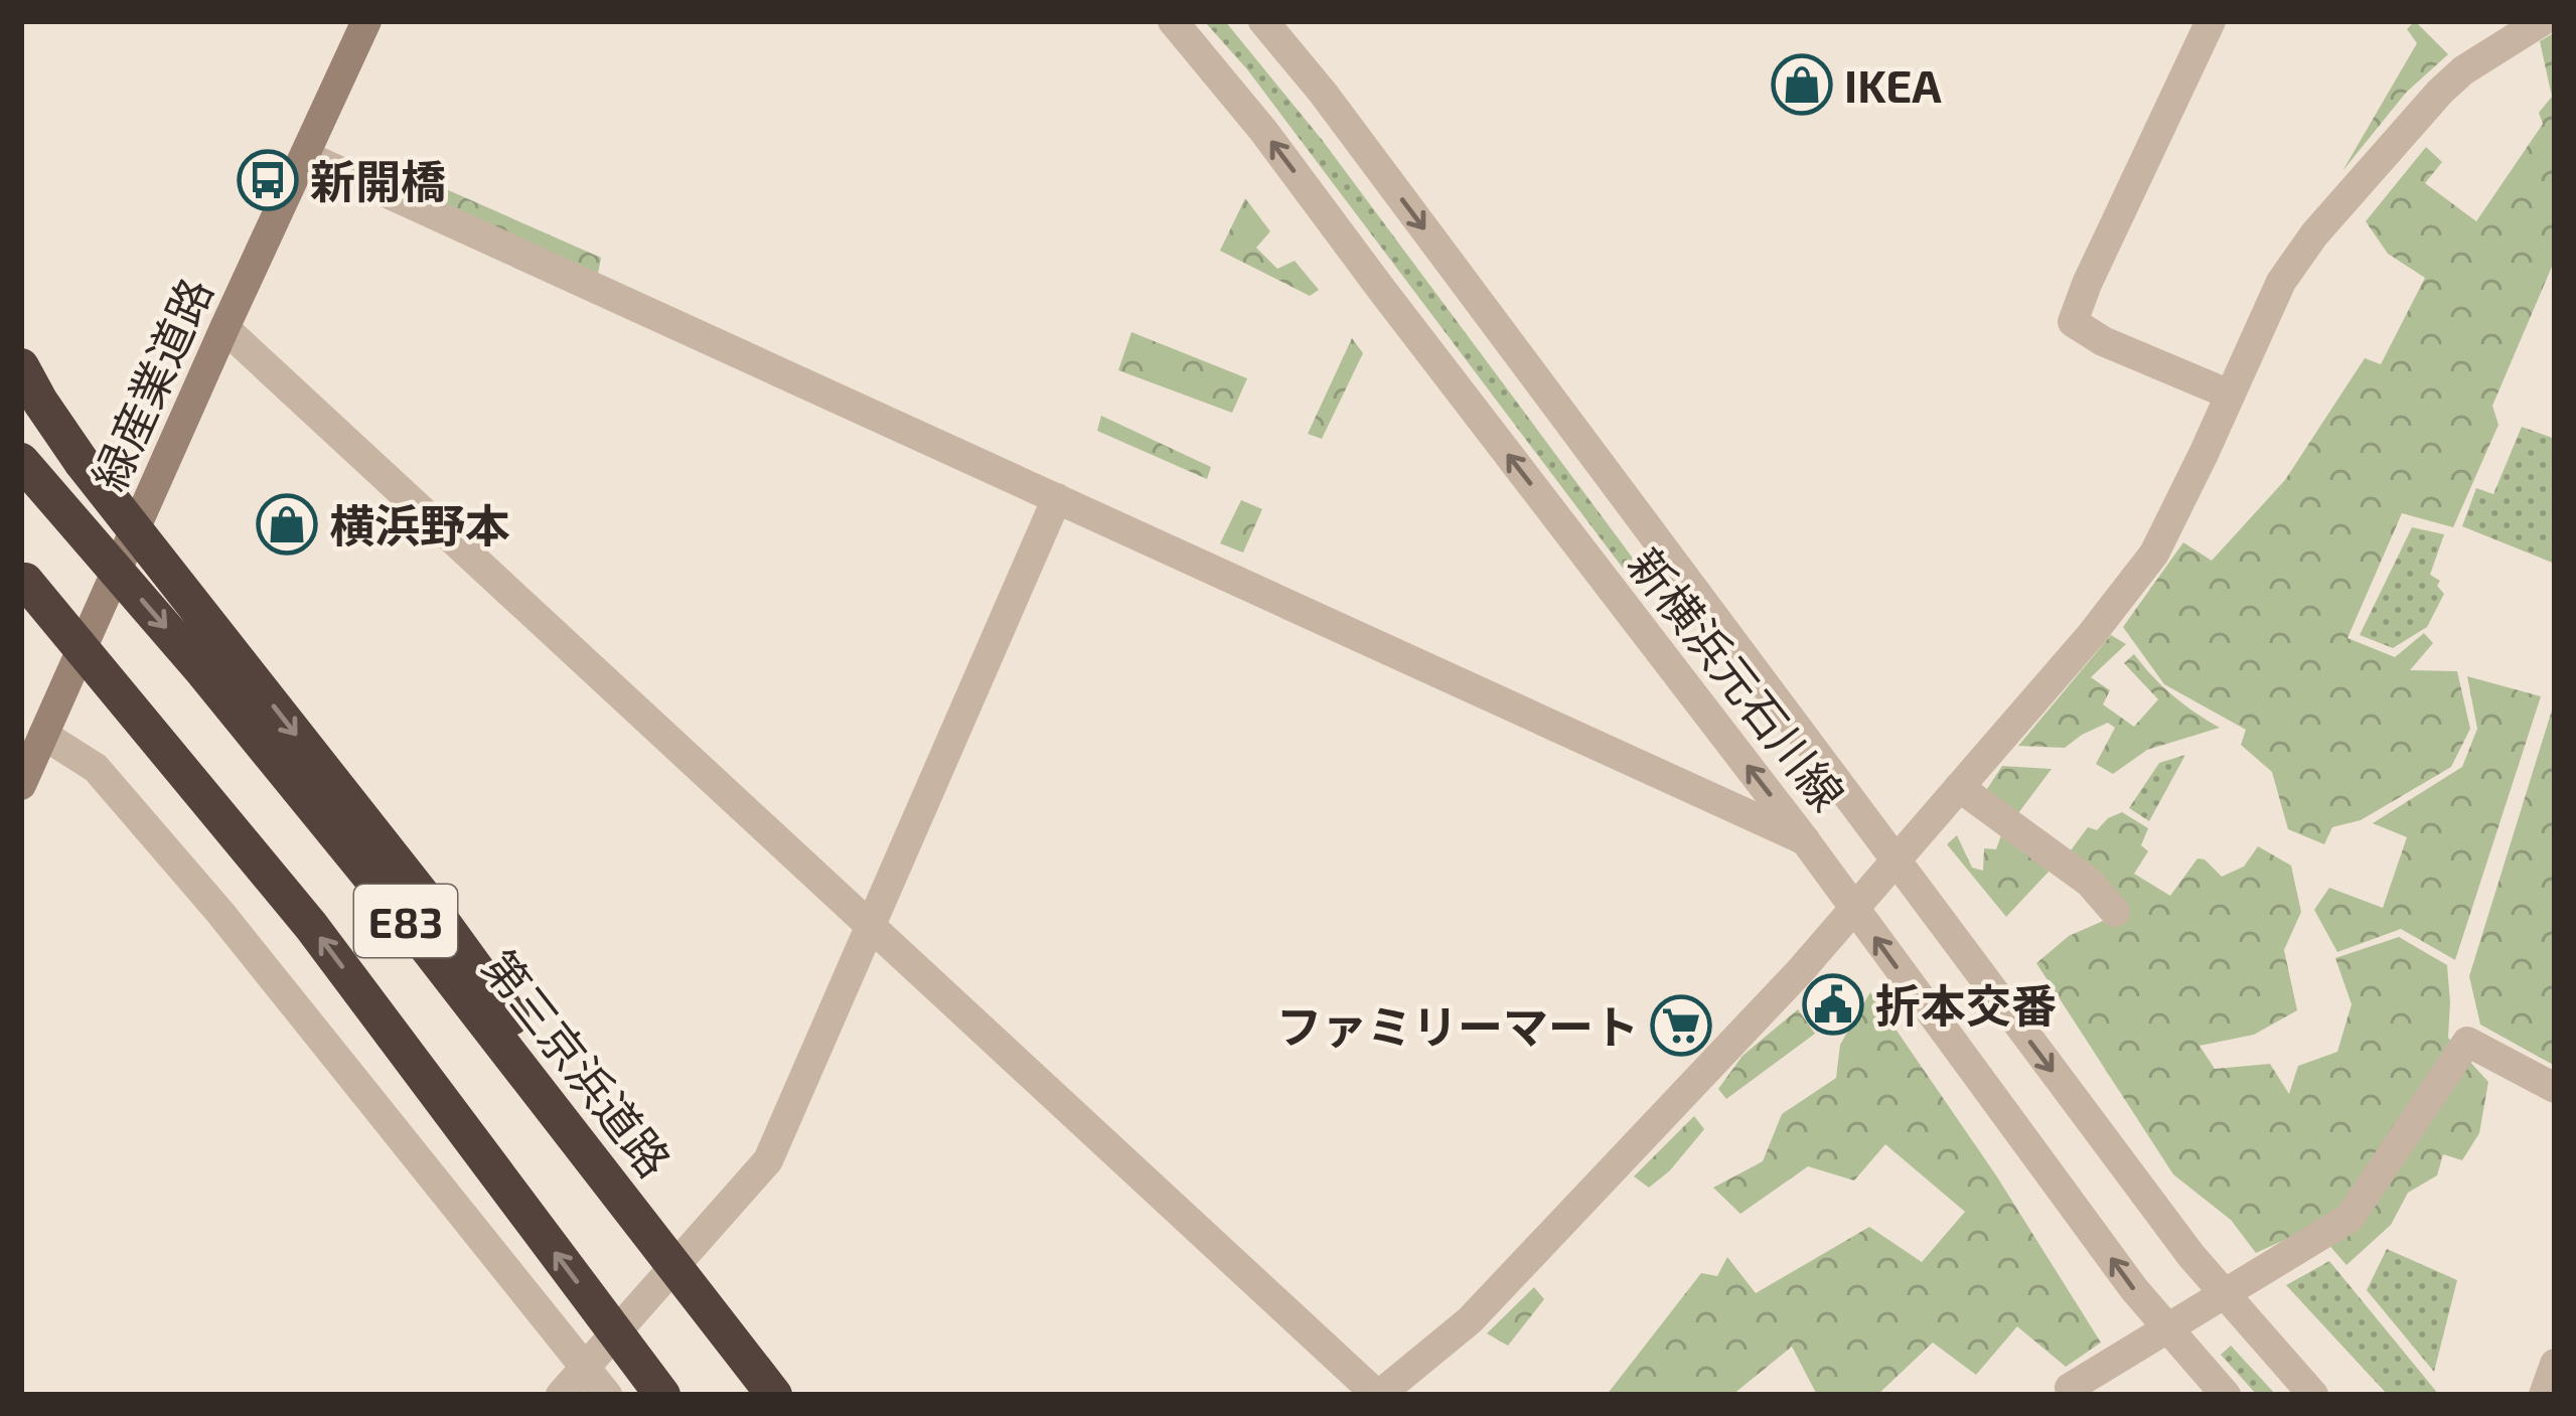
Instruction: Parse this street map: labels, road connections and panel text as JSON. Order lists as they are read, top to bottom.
{
  "streets": {
    "highway": ["E83", "第三京浜道路"],
    "main road": ["緑産業道路"],
    "street": ["新横浜元石川線"]
  },
  "places": {
    "shop": ["IKEA", "横浜野本"],
    "bus stop": ["新開橋"],
    "public building": ["折本交番"],
    "supermarket": ["ファミリーマート"]
  }
}
